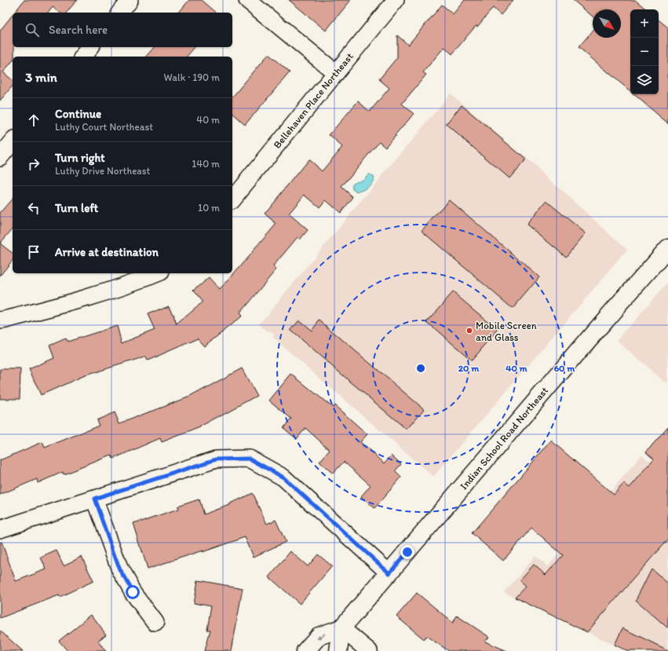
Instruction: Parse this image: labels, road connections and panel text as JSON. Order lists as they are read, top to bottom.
{
  "streets": {
    "street": ["Bellehaven Place Northeast", "Indian School Road Northeast"]
  },
  "places": ["Mobile Screen and Glass"],
  "north": "bottom right",
  "page": {
    "map_buttons": ["+", "−"],
    "search": "Search here",
    "heading": ["3 min", "Walk · 190 m"],
    "list": [
      ["Continue", "Luthy Court Northeast", "40 m"],
      ["Turn right", "Luthy Drive Northeast", "140 m"],
      ["Turn left", "10 m"],
      "Arrive at destination"
    ]
  },
  "rings": ["20 m", "40 m", "60 m"]
}
